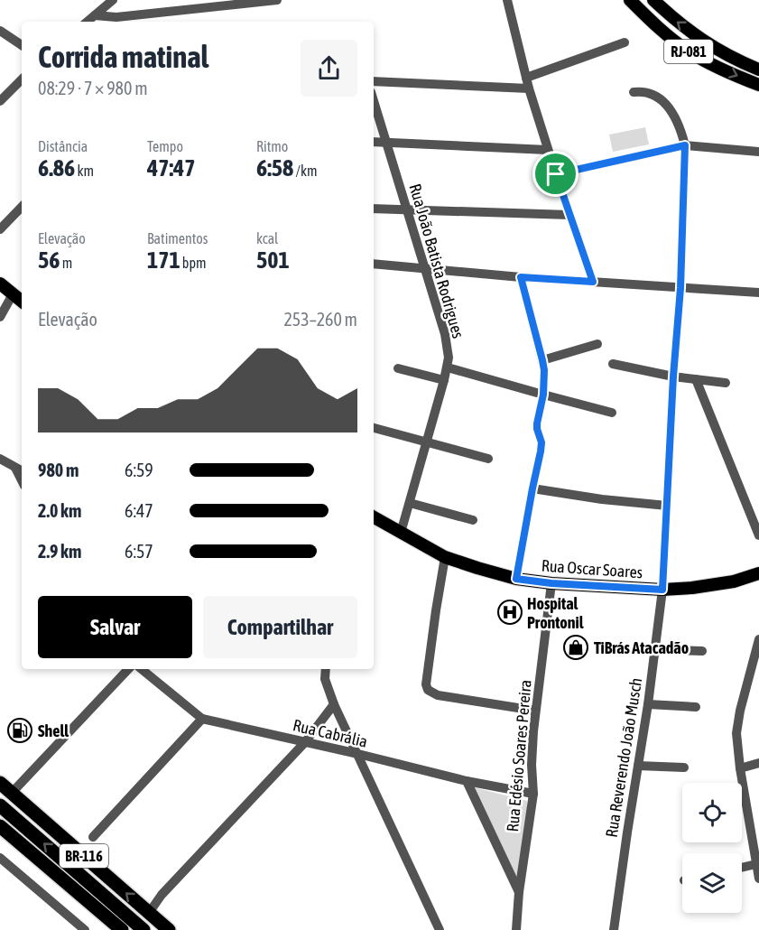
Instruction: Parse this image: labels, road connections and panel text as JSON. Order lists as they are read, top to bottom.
{
  "streets": {
    "highway": ["BR-116"],
    "main road": ["RJ-081", "Rua Oscar Soares"],
    "street": [
      "Rua João Batista Rodrigues",
      "Rua Cabrália",
      "Rua Edésio Soares Pereira",
      "Rua Reverendo João Musch"
    ]
  },
  "crossings": [
    ["Rua João Batista Rodrigues", "Rua Oscar Soares"],
    ["Rua Oscar Soares", "Rua Edésio Soares Pereira"],
    ["Rua Oscar Soares", "Rua Reverendo João Musch"],
    ["Rua Cabrália", "Rua Edésio Soares Pereira"]
  ],
  "places": {
    "hospital": ["Hospital Prontonil"],
    "shop": ["TiBrás Atacadão"],
    "fuel station": ["Shell"]
  },
  "page": {
    "heading": ["Corrida matinal", "08:29 · 7 × 980 m"],
    "stats": [
      ["Distância", "6.86 km"],
      ["Tempo", "47:47"],
      ["Ritmo", "6:58 /km"],
      ["Elevação", "56 m"],
      ["Batimentos", "171 bpm"],
      ["kcal", "501"]
    ],
    "chart": ["Elevação", "253–260 m"],
    "list": [
      {
        "name": "980 m",
        "note": "6:59"
      },
      {
        "name": "2.0 km",
        "note": "6:47"
      },
      {
        "name": "2.9 km",
        "note": "6:57"
      }
    ],
    "buttons": ["Salvar", "Compartilhar"]
  }
}
